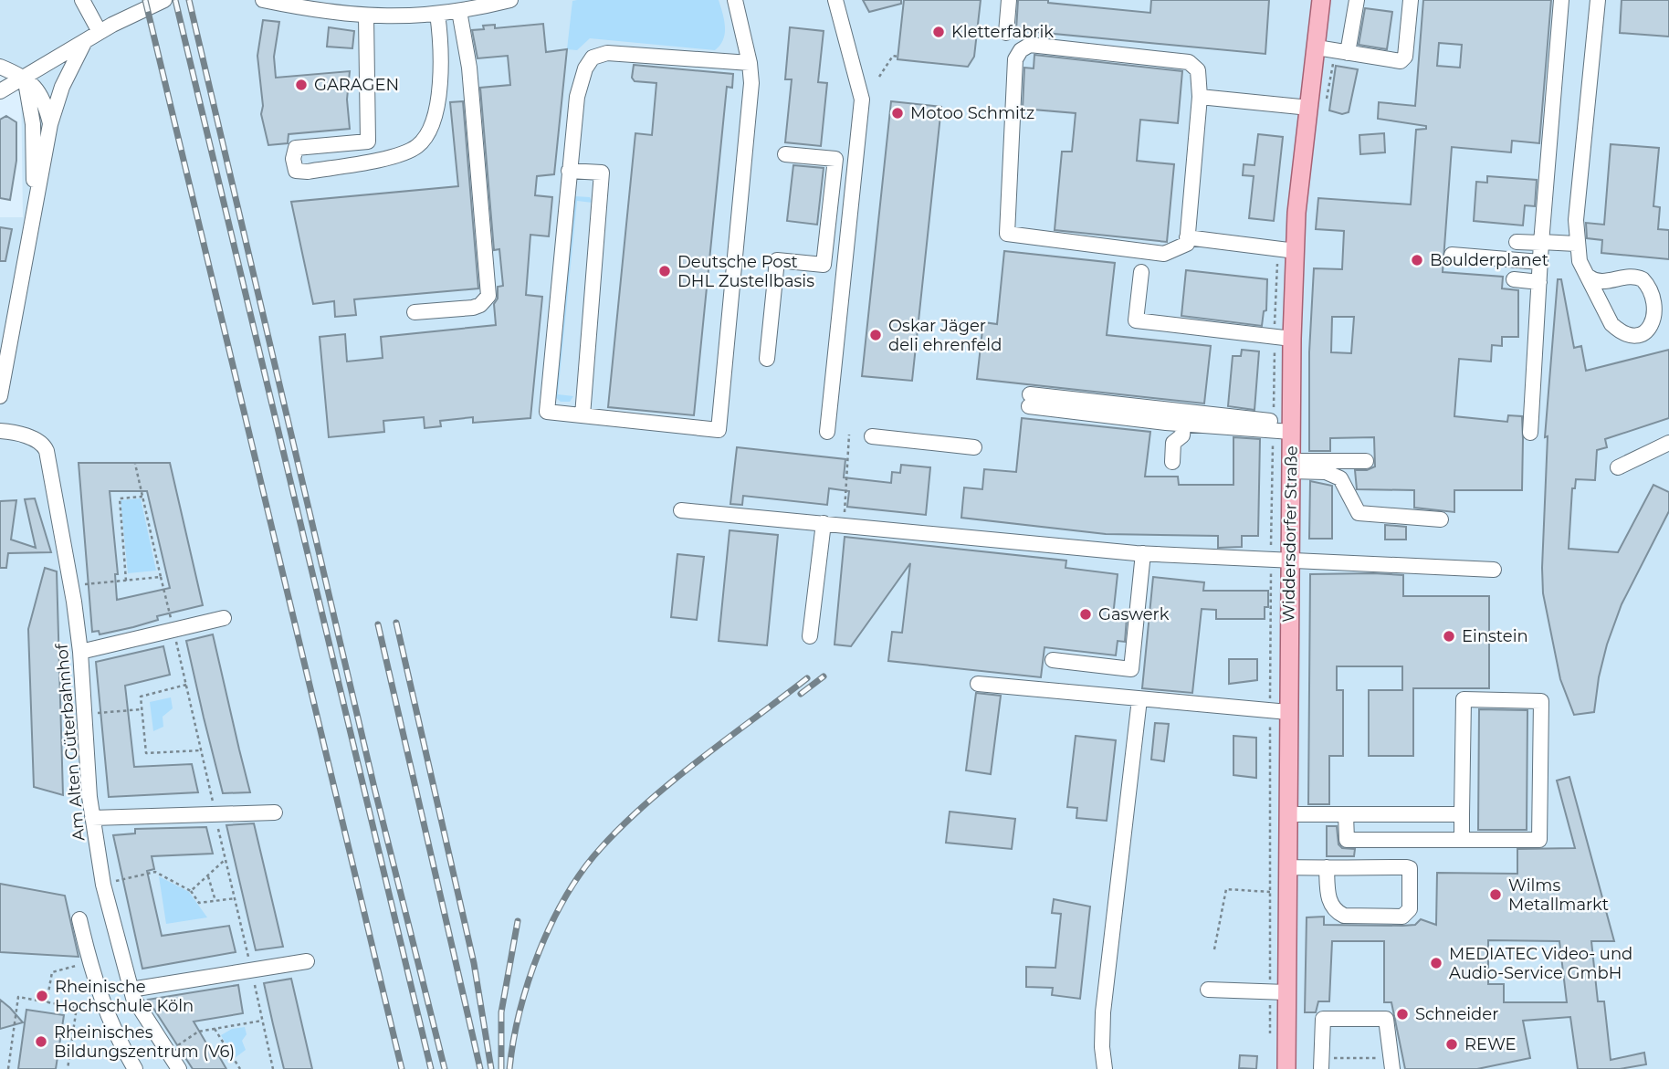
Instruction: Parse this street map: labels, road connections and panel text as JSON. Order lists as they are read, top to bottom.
{
  "streets": {
    "main road": ["Widdersdorfer Straße"],
    "street": ["Am Alten Güterbahnhof"]
  },
  "places": [
    "Kletterfabrik",
    "GARAGEN",
    "Motoo Schmitz",
    "Boulderplanet",
    "Deutsche Post DHL Zustellbasis",
    "Oskar Jäger deli ehrenfeld",
    "Gaswerk",
    "Einstein",
    "Wilms Metallmarkt",
    "MEDIATEC Video- und Audio-Service GmbH",
    "Rheinische Hochschule Köln",
    "Schneider",
    "Rheinisches Bildungszentrum (V6)",
    "REWE"
  ]
}
